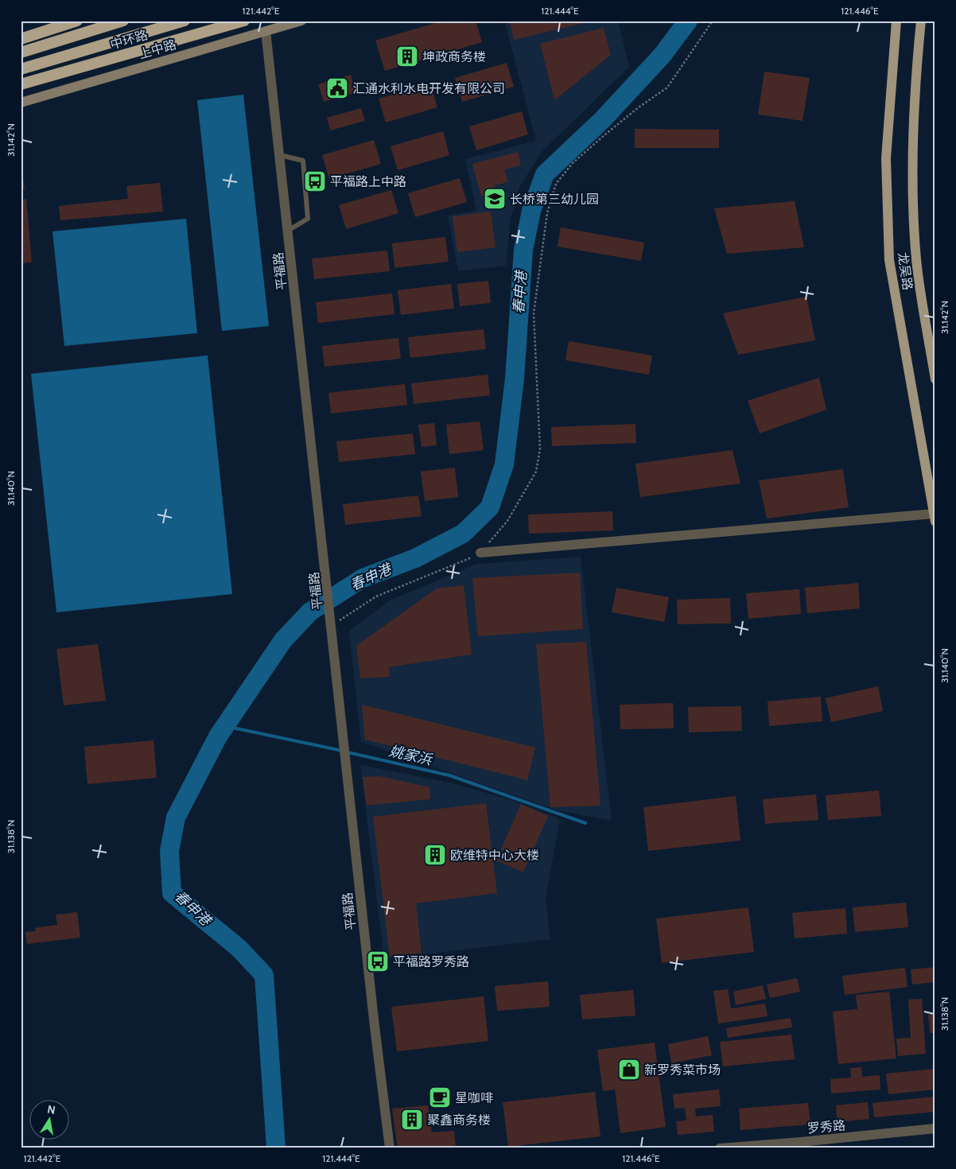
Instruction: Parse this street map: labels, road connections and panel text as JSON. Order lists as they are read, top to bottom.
{
  "streets": {
    "highway": ["中环路"],
    "main road": ["上中路", "龙吴路"],
    "street": ["平福路", "罗秀路"]
  },
  "crossings": [
    ["上中路", "平福路"]
  ],
  "water": ["春申港", "姚家浜"],
  "places": {
    "building": ["坤政商务楼", "欧维特中心大楼", "聚鑫商务楼"],
    "public building": ["汇通水利水电开发有限公司"],
    "bus stop": ["平福路上中路", "平福路罗秀路"],
    "school or university": ["长桥第三幼儿园"],
    "shop": ["新罗秀菜市场"],
    "cafe": ["星咖啡"]
  },
  "north": "top",
  "coordinates": [
    "121.442°E",
    "121.444°E",
    "121.446°E",
    "31.142°N",
    "31.140°N",
    "31.138°N"
  ]
}
